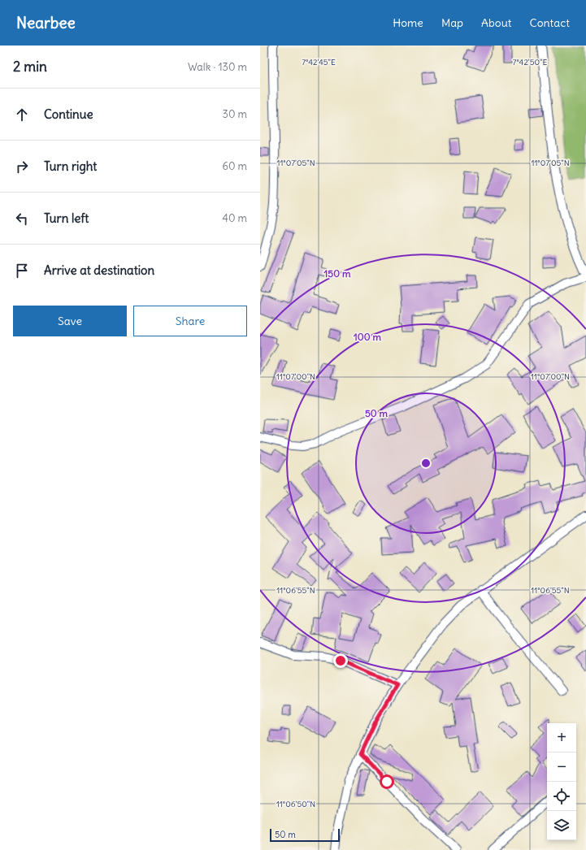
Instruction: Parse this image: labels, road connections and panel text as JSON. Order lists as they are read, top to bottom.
{
  "scale_bar": "50 m",
  "page": {
    "header": "Nearbee",
    "nav": [
      "Home",
      "Map",
      "About",
      "Contact"
    ],
    "heading": ["2 min", "Walk · 130 m"],
    "list": [
      ["Continue", "30 m"],
      ["Turn right", "60 m"],
      ["Turn left", "40 m"],
      "Arrive at destination"
    ],
    "buttons": ["Save", "Share"],
    "map_buttons": ["+", "−"],
    "scale": "50 m"
  },
  "coordinates": [
    "7°42'45\"E",
    "7°42'50\"E",
    "11°07'05\"N",
    "11°07'00\"N",
    "11°06'55\"N",
    "11°06'50\"N"
  ],
  "rings": ["150 m", "100 m", "50 m"]
}
